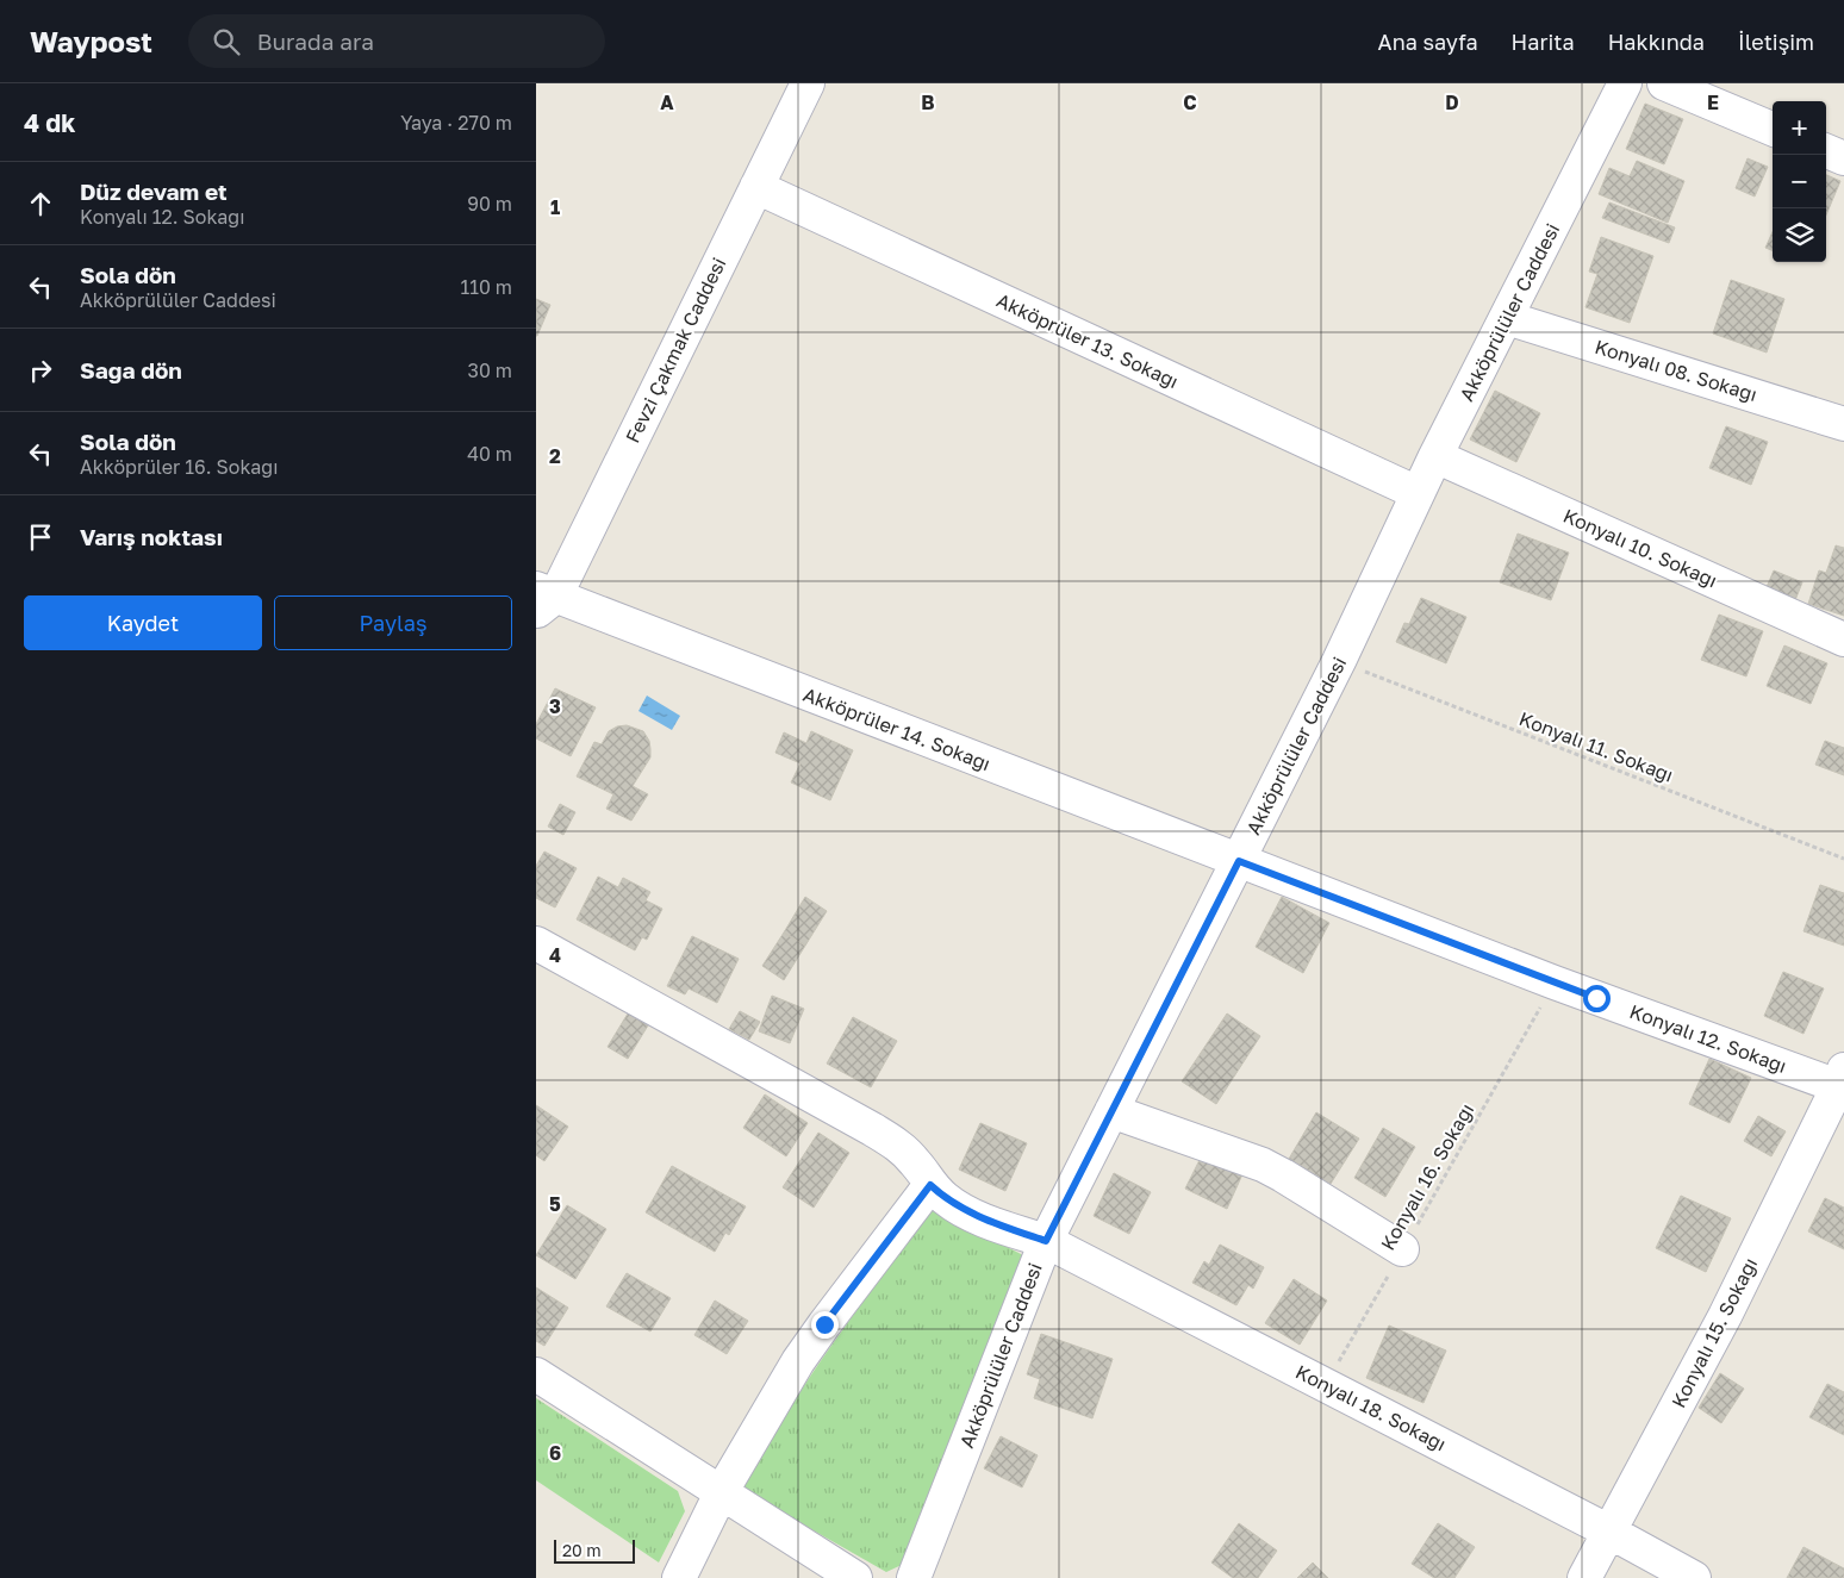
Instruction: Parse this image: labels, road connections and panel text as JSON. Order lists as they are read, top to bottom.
{
  "streets": {
    "street": [
      "Akköprülüler Caddesi",
      "Akköprüler 13. Sokağı",
      "Fevzi Çakmak Caddesi",
      "Konyalı 08. Sokağı",
      "Konyalı 10. Sokağı",
      "Akköprüler 14. Sokağı",
      "Konyalı 12. Sokağı",
      "Konyalı 15. Sokağı",
      "Konyalı 18. Sokağı"
    ],
    "path": ["Konyalı 11. Sokağı", "Konyalı 16. Sokağı"]
  },
  "crossings": [
    ["Akköprülüler Caddesi", "Akköprüler 13. Sokağı"],
    ["Akköprülüler Caddesi", "Konyalı 08. Sokağı"],
    ["Akköprülüler Caddesi", "Konyalı 10. Sokağı"],
    ["Akköprülüler Caddesi", "Akköprüler 14. Sokağı"],
    ["Akköprülüler Caddesi", "Konyalı 11. Sokağı"],
    ["Akköprülüler Caddesi", "Konyalı 12. Sokağı"],
    ["Akköprülüler Caddesi", "Konyalı 18. Sokağı"],
    ["Akköprüler 13. Sokağı", "Fevzi Çakmak Caddesi"],
    ["Fevzi Çakmak Caddesi", "Akköprüler 14. Sokağı"],
    ["Akköprüler 14. Sokağı", "Konyalı 12. Sokağı"],
    ["Konyalı 12. Sokağı", "Konyalı 16. Sokağı"],
    ["Konyalı 12. Sokağı", "Konyalı 15. Sokağı"],
    ["Konyalı 16. Sokağı", "Konyalı 18. Sokağı"],
    ["Konyalı 15. Sokağı", "Konyalı 18. Sokağı"]
  ],
  "scale_bar": "20 m",
  "page": {
    "header": "Waypost",
    "search": "Burada ara",
    "nav": [
      "Ana sayfa",
      "Harita",
      "Hakkında",
      "İletişim"
    ],
    "heading": ["4 dk", "Yaya · 270 m"],
    "map_buttons": ["+", "−"],
    "list": [
      ["Düz devam et", "Konyalı 12. Sokağı", "90 m"],
      ["Sola dön", "Akköprülüler Caddesi", "110 m"],
      ["Sağa dön", "30 m"],
      ["Sola dön", "Akköprüler 16. Sokağı", "40 m"],
      "Varış noktası"
    ],
    "buttons": ["Kaydet", "Paylaş"],
    "scale": "20 m"
  },
  "grid": {
    "columns": [
      "A",
      "B",
      "C",
      "D",
      "E"
    ],
    "rows": [
      "1",
      "2",
      "3",
      "4",
      "5",
      "6"
    ]
  }
}
